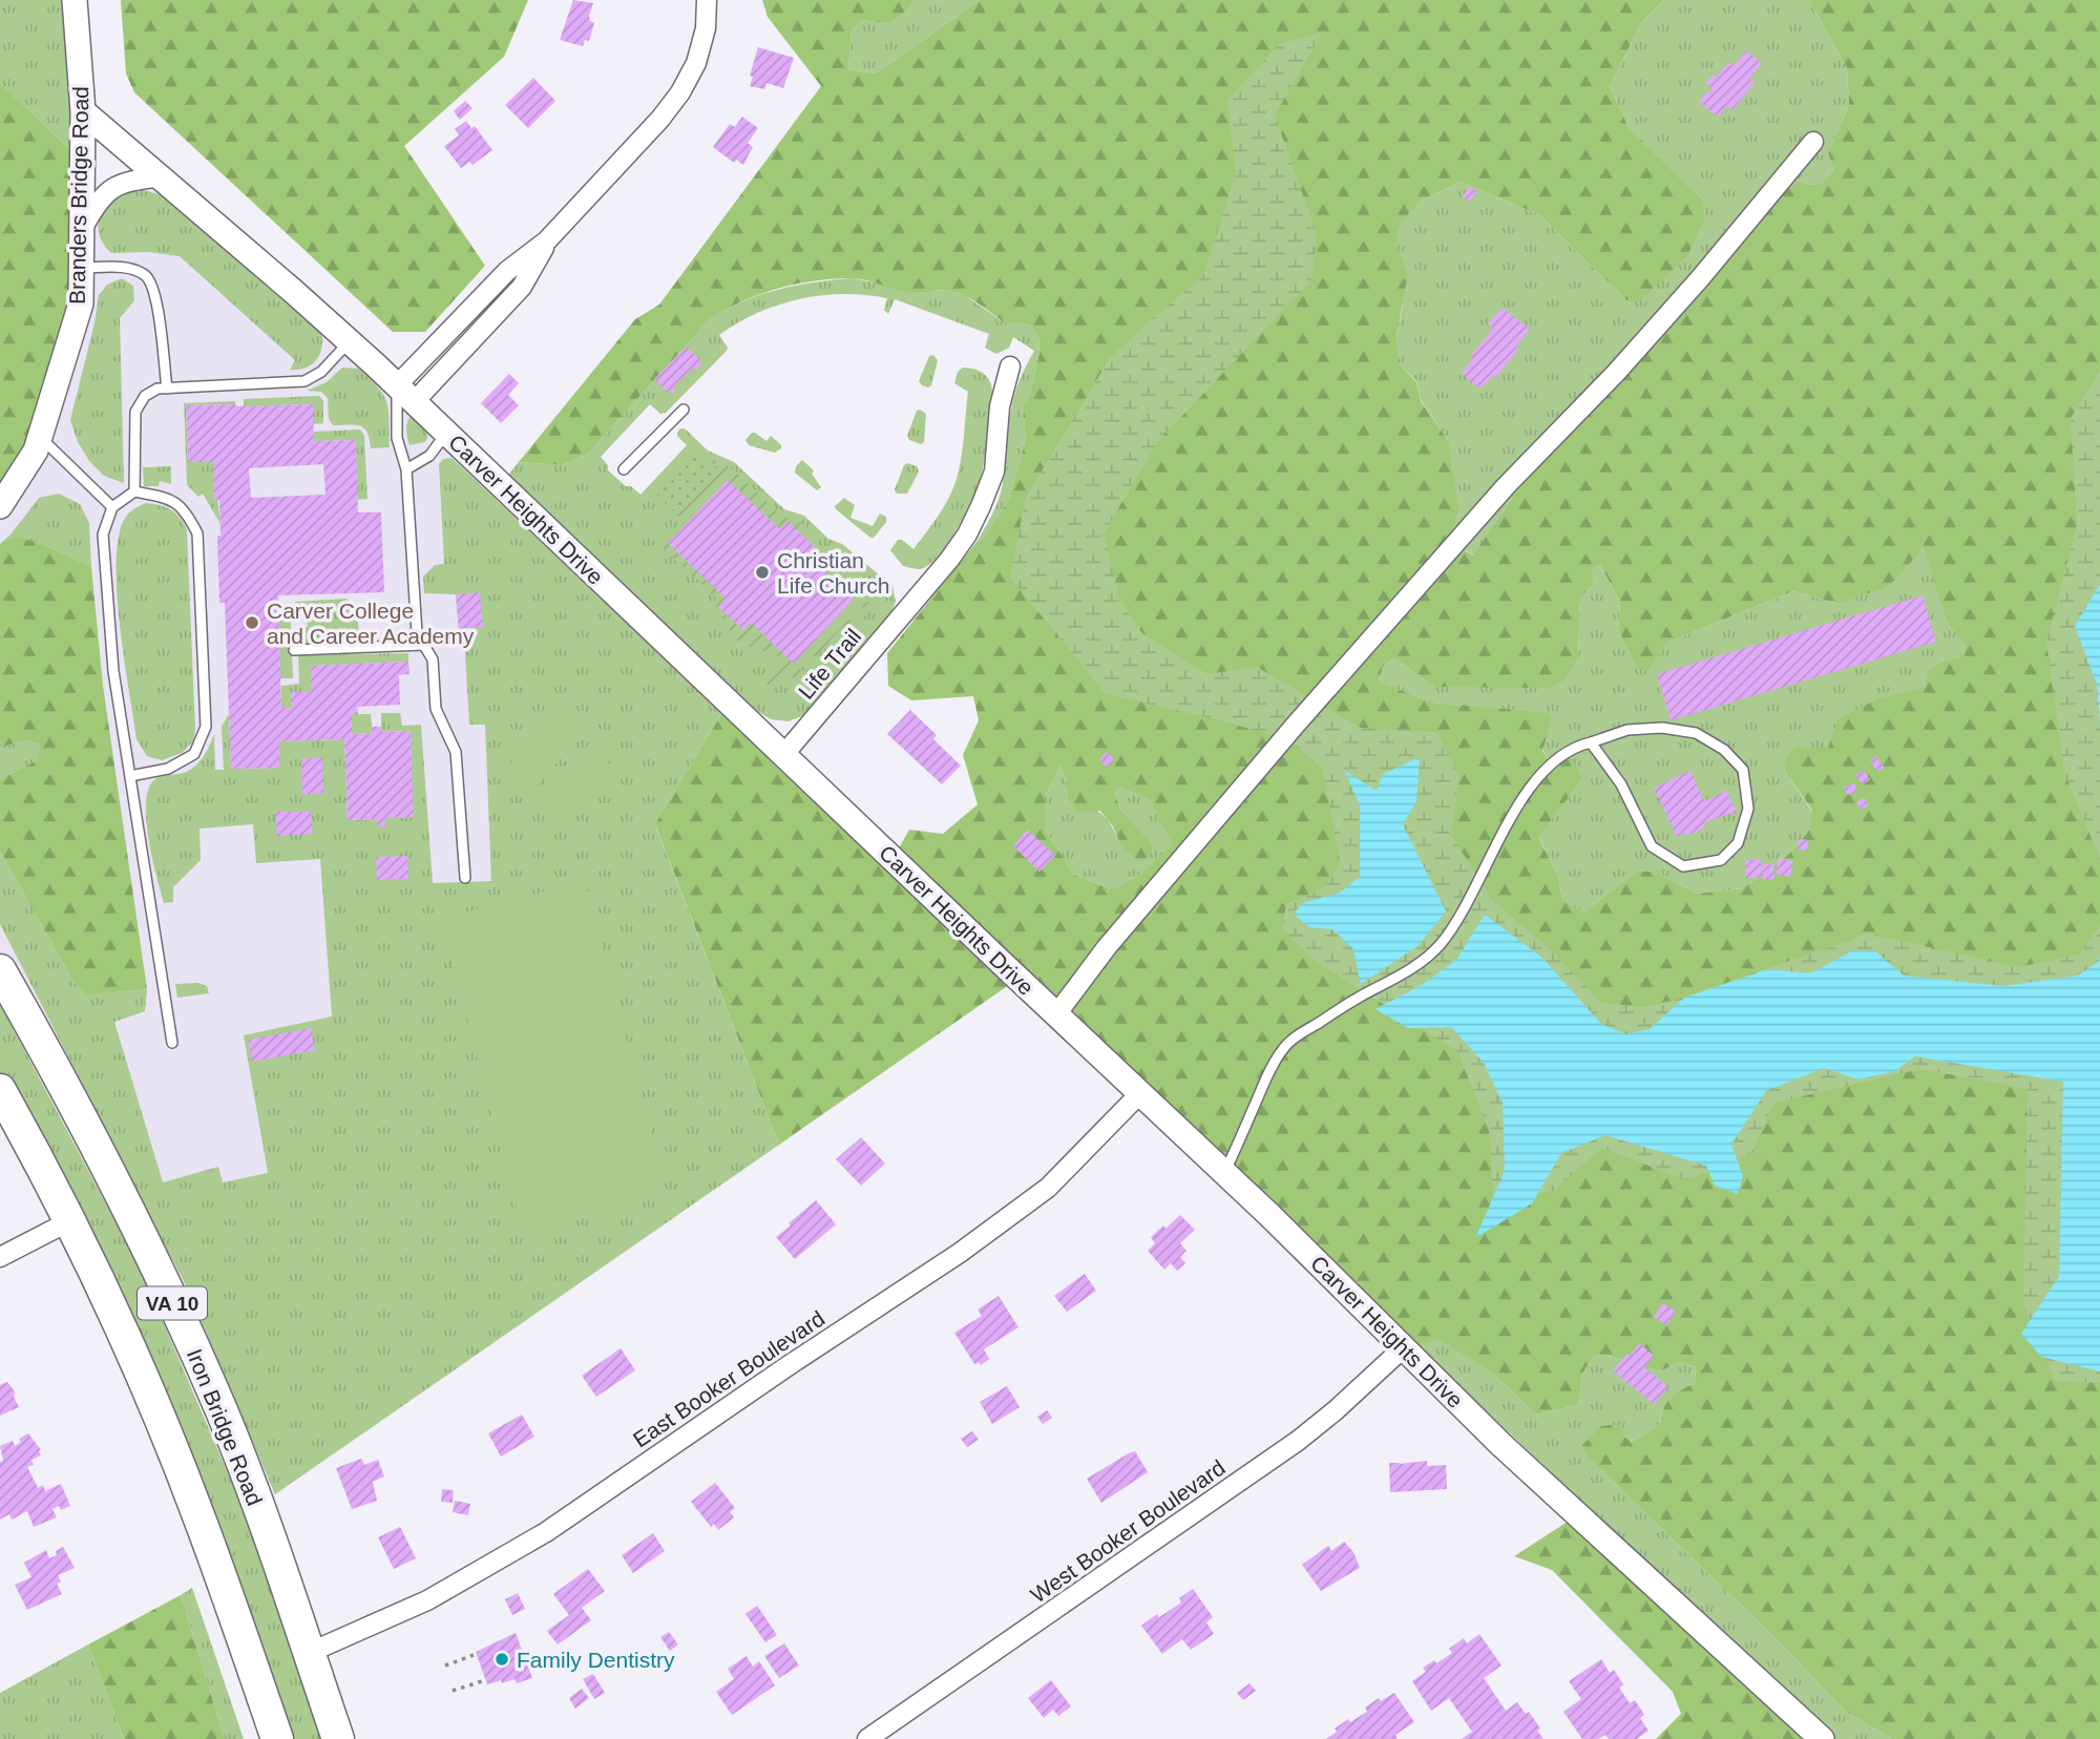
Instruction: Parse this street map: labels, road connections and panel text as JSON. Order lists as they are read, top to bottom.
{
  "streets": {
    "main road": ["VA 10", "Iron Bridge Road"],
    "street": [
      "Branders Bridge Road",
      "Carver Heights Drive",
      "Life Trail",
      "East Booker Boulevard",
      "West Booker Boulevard"
    ]
  },
  "crossings": [
    ["Branders Bridge Road", "Carver Heights Drive"],
    ["Carver Heights Drive", "Life Trail"],
    ["Carver Heights Drive", "East Booker Boulevard"],
    ["Carver Heights Drive", "West Booker Boulevard"],
    ["East Booker Boulevard", "Iron Bridge Road"]
  ],
  "places": ["Christian Life Church", "Carver College and Career Academy", "Family Dentistry"]
}
